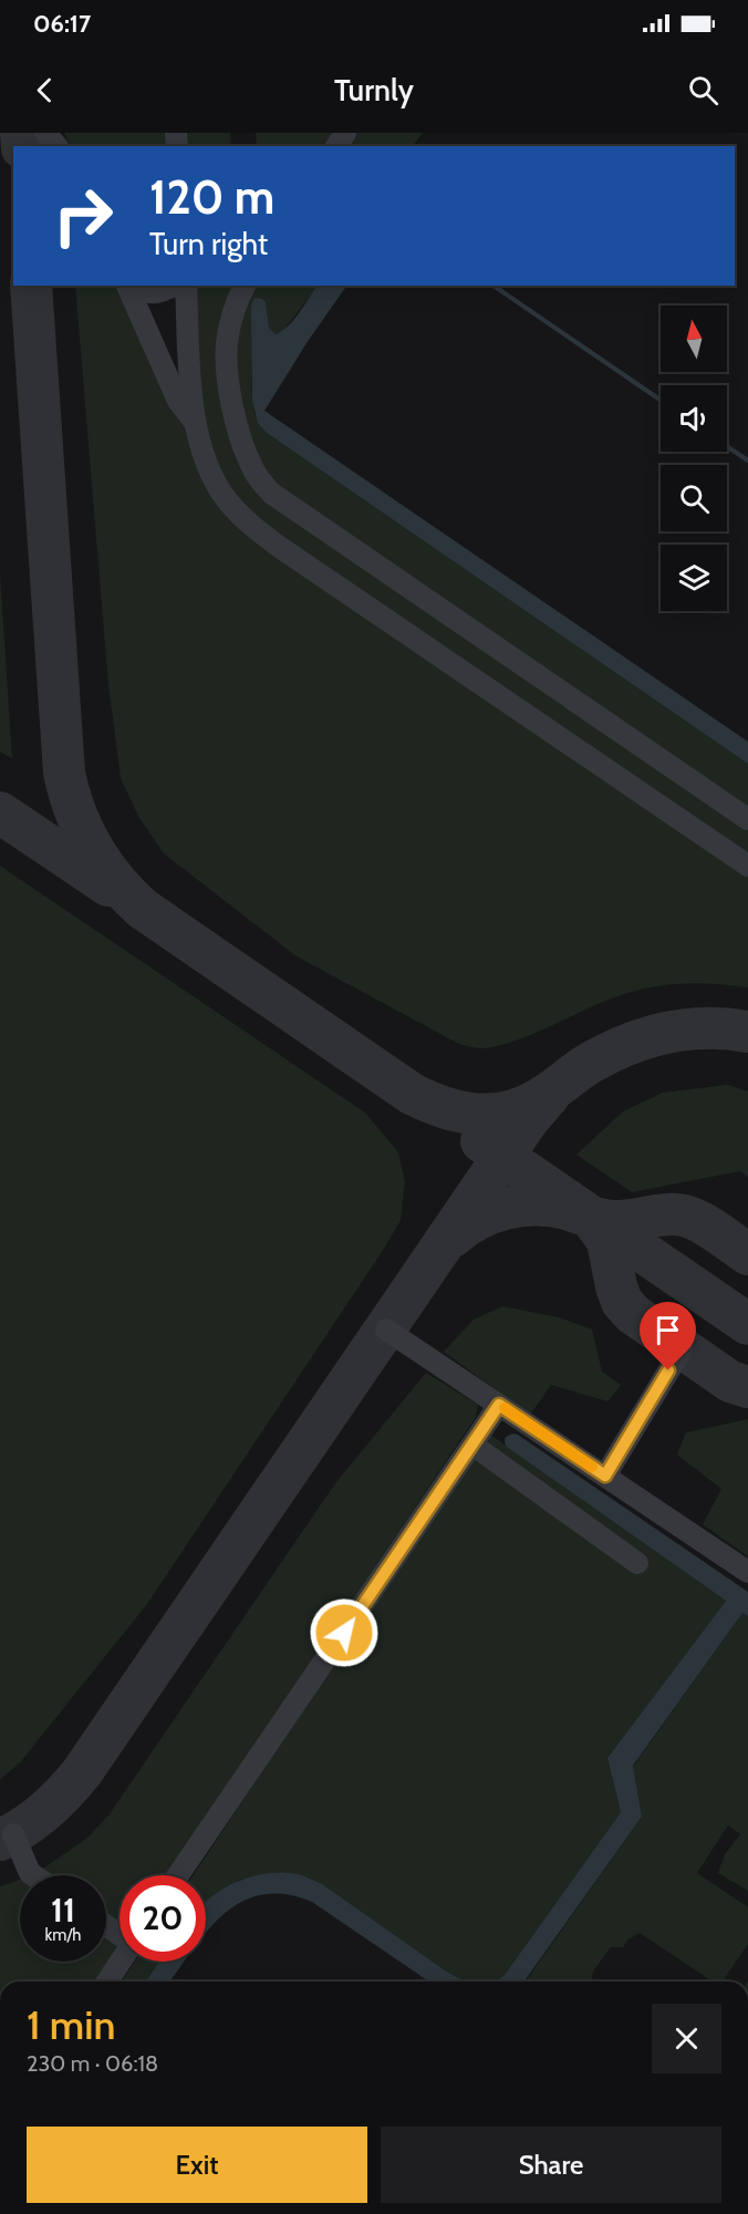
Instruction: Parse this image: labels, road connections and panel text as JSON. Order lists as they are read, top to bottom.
{
  "north": "top",
  "page": {
    "status": "06:17",
    "header": "Turnly",
    "turn": ["120 m", "Turn right"],
    "speed": "11 km/h",
    "limit": "20",
    "heading": ["1 min", "230 m · 06:18"],
    "buttons": ["Exit", "Share"]
  }
}
